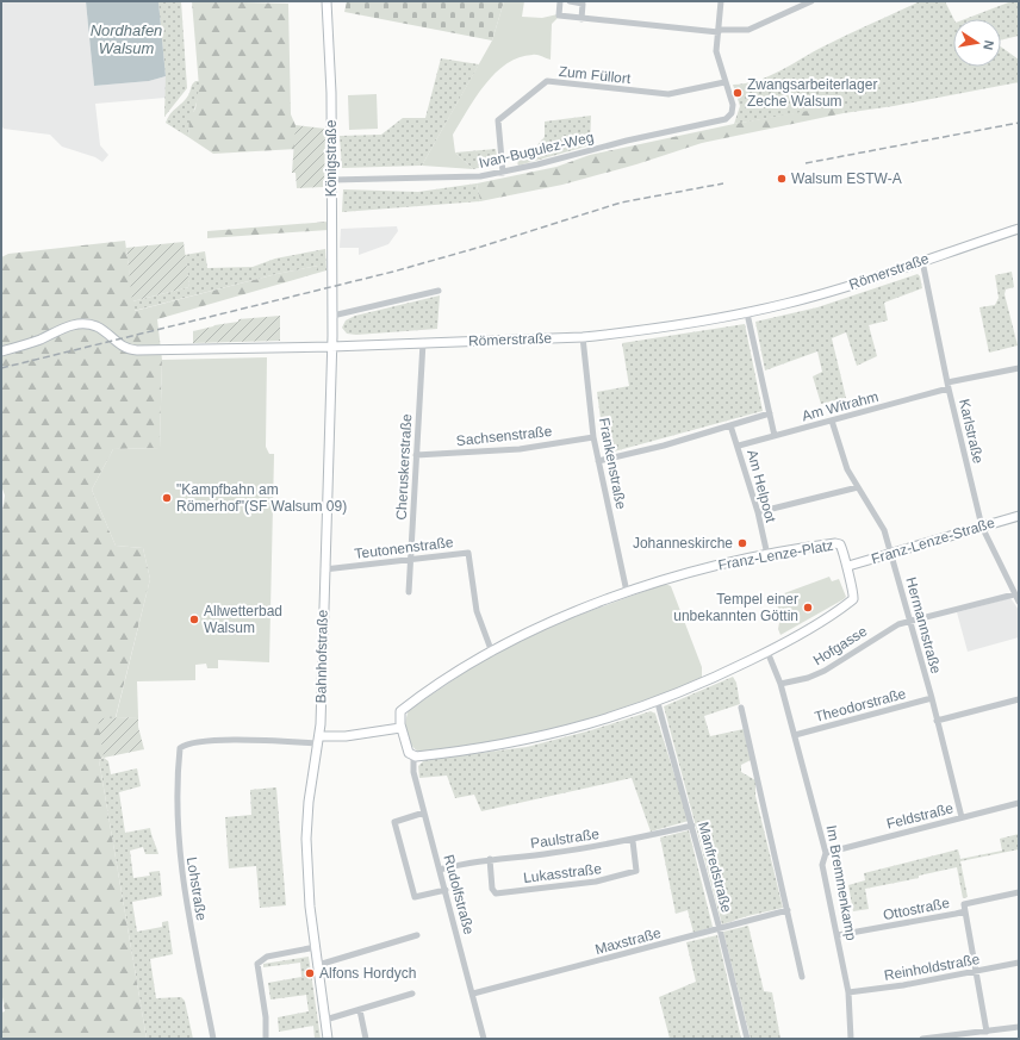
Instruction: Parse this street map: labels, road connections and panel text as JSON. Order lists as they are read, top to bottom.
{
  "streets": {
    "street": [
      "Zum Füllort",
      "Ivan-Bugulez-Weg",
      "Königstraße",
      "Römerstraße",
      "Am Witrahm",
      "Karlstraße",
      "Sachsenstraße",
      "Frankenstraße",
      "Cheruskerstraße",
      "Am Helpoot",
      "Franz-Lenze-Straße",
      "Teutonenstraße",
      "Franz-Lenze-Platz",
      "Hermannstraße",
      "Hofgasse",
      "Bahnhofstraße",
      "Theodorstraße",
      "Feldstraße",
      "Paulstraße",
      "Manfredstraße",
      "Lukasstraße",
      "Im Bremmenkamp",
      "Lohstraße",
      "Rudolfstraße",
      "Ottostraße",
      "Maxstraße",
      "Reinholdstraße"
    ]
  },
  "crossings": [
    ["Zum Füllort", "Ivan-Bugulez-Weg"],
    ["Ivan-Bugulez-Weg", "Königstraße"],
    ["Königstraße", "Römerstraße"],
    ["Königstraße", "Bahnhofstraße"],
    ["Römerstraße", "Karlstraße"],
    ["Römerstraße", "Frankenstraße"],
    ["Römerstraße", "Cheruskerstraße"],
    ["Römerstraße", "Am Helpoot"],
    ["Römerstraße", "Bahnhofstraße"],
    ["Am Witrahm", "Karlstraße"],
    ["Am Witrahm", "Am Helpoot"],
    ["Am Witrahm", "Hermannstraße"],
    ["Karlstraße", "Franz-Lenze-Straße"],
    ["Karlstraße", "Hofgasse"],
    ["Sachsenstraße", "Frankenstraße"],
    ["Sachsenstraße", "Cheruskerstraße"],
    ["Frankenstraße", "Franz-Lenze-Platz"],
    ["Cheruskerstraße", "Teutonenstraße"],
    ["Am Helpoot", "Franz-Lenze-Platz"],
    ["Franz-Lenze-Straße", "Franz-Lenze-Platz"],
    ["Franz-Lenze-Straße", "Hermannstraße"],
    ["Teutonenstraße", "Franz-Lenze-Platz"],
    ["Teutonenstraße", "Bahnhofstraße"],
    ["Franz-Lenze-Platz", "Manfredstraße"],
    ["Franz-Lenze-Platz", "Im Bremmenkamp"],
    ["Franz-Lenze-Platz", "Rudolfstraße"],
    ["Hermannstraße", "Hofgasse"],
    ["Hermannstraße", "Theodorstraße"],
    ["Hermannstraße", "Feldstraße"],
    ["Hofgasse", "Im Bremmenkamp"],
    ["Bahnhofstraße", "Lohstraße"],
    ["Theodorstraße", "Im Bremmenkamp"],
    ["Feldstraße", "Im Bremmenkamp"],
    ["Paulstraße", "Manfredstraße"],
    ["Paulstraße", "Lukasstraße"],
    ["Paulstraße", "Rudolfstraße"],
    ["Manfredstraße", "Maxstraße"],
    ["Im Bremmenkamp", "Ottostraße"],
    ["Im Bremmenkamp", "Reinholdstraße"],
    ["Rudolfstraße", "Maxstraße"]
  ],
  "water": ["Nordhafen Walsum"],
  "places": [
    "Zwangsarbeiterlager Zeche Walsum",
    "Walsum ESTW-A",
    "\"Kampfbahn am Römerhof\"(SF Walsum 09)",
    "Johanneskirche",
    "Tempel einer unbekannten Göttin",
    "Allwetterbad Walsum",
    "Alfons Hordych"
  ],
  "north": "right"
}
